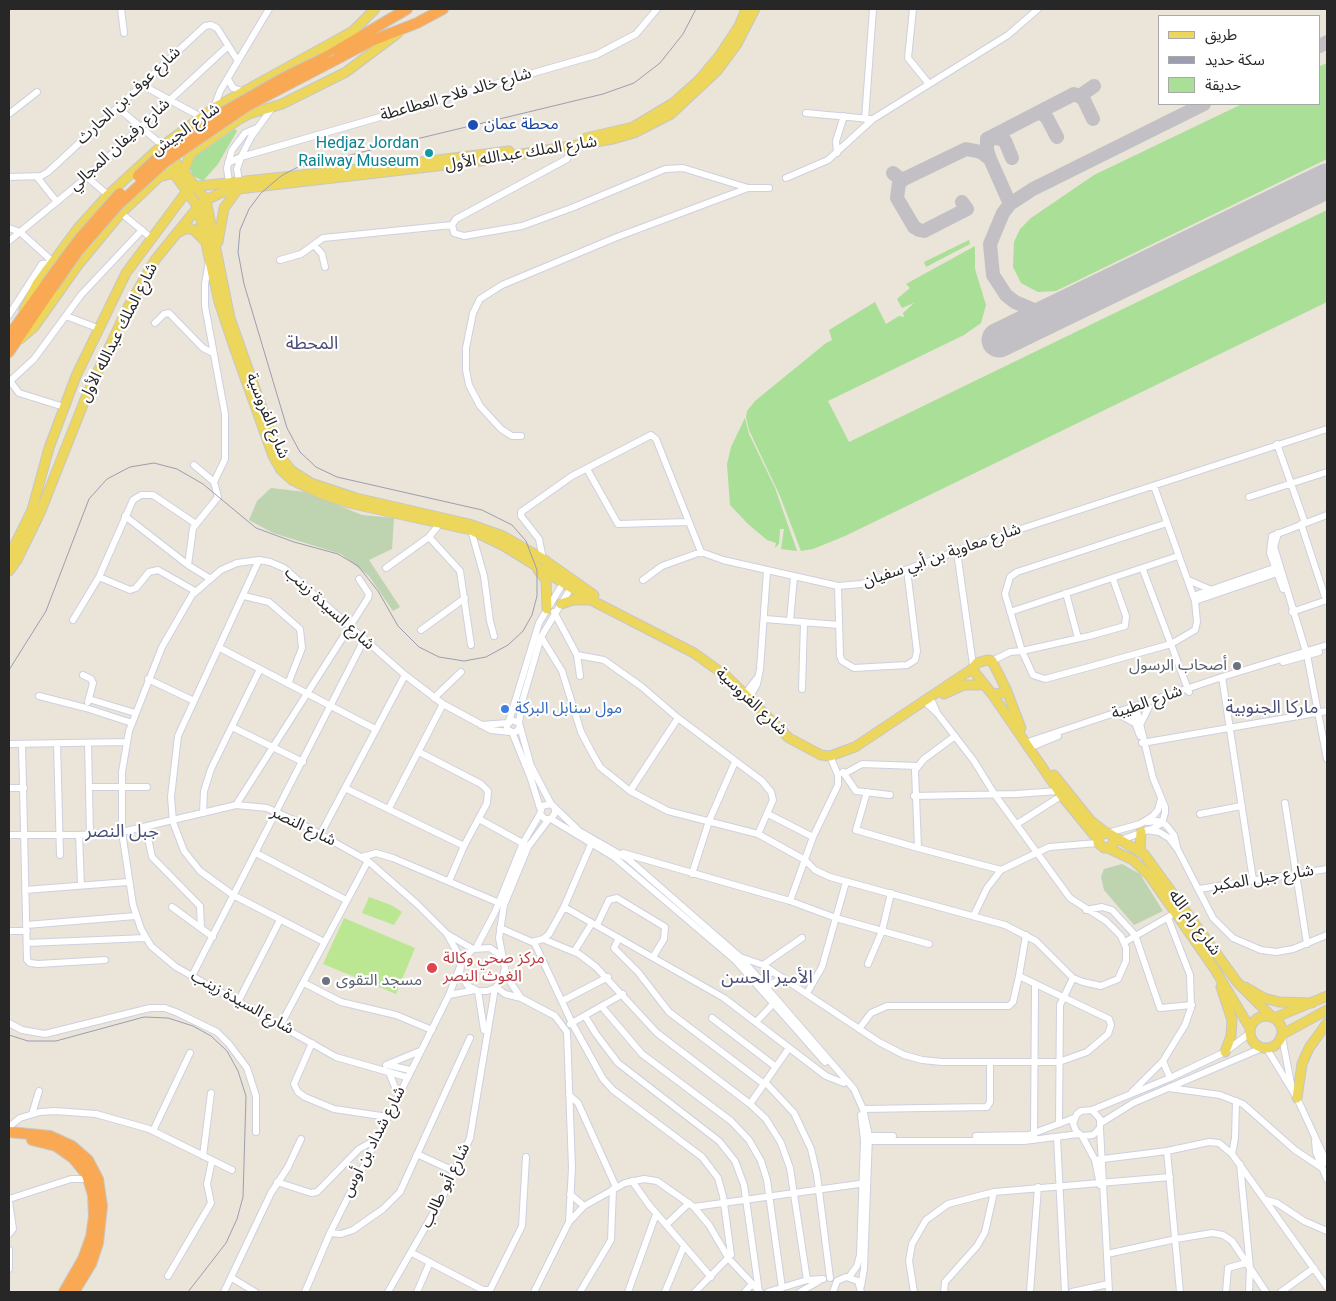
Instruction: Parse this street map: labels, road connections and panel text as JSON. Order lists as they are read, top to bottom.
{
  "streets": {
    "highway": ["شارع الجيش"],
    "main road": ["شارع الملك عبدالله الأول", "شارع الفروسية", "شارع رام الله"],
    "street": [
      "شارع خالد فلاح العطاعطة",
      "شارع عوف بن الحارث",
      "شارع رفيفان المجالي",
      "شارع معاوية بن أبي سفيان",
      "شارع السيدة زينب",
      "شارع الطيبة",
      "شارع النصر",
      "شارع جبل المكبر",
      "شارع شداد بن أوس",
      "شارع أبو طالب"
    ]
  },
  "crossings": [
    ["شارع عوف بن الحارث", "شارع رفيفان المجالي"],
    ["شارع عوف بن الحارث", "شارع الفروسية"],
    ["شارع رفيفان المجالي", "شارع الفروسية"],
    ["شارع الملك عبدالله الأول", "شارع الفروسية"],
    ["شارع السيدة زينب", "شارع النصر"],
    ["شارع السيدة زينب", "شارع شداد بن أوس"],
    ["شارع الطيبة", "شارع رام الله"],
    ["شارع النصر", "شارع شداد بن أوس"],
    ["شارع النصر", "شارع أبو طالب"],
    ["شارع شداد بن أوس", "شارع أبو طالب"]
  ],
  "districts": [
    "المحطة",
    "ماركا الجنوبية",
    "جبل النصر",
    "الأمير الحسن"
  ],
  "places": [
    "محطة عمان",
    "Hedjaz Jordan Railway Museum",
    "أصحاب الرسول",
    "مول سنابل البركة",
    "مركز صحي وكالة الغوث النصر",
    "مسجد التقوى"
  ],
  "legend": ["طريق", "سكة حديد", "حديقة"]
}
